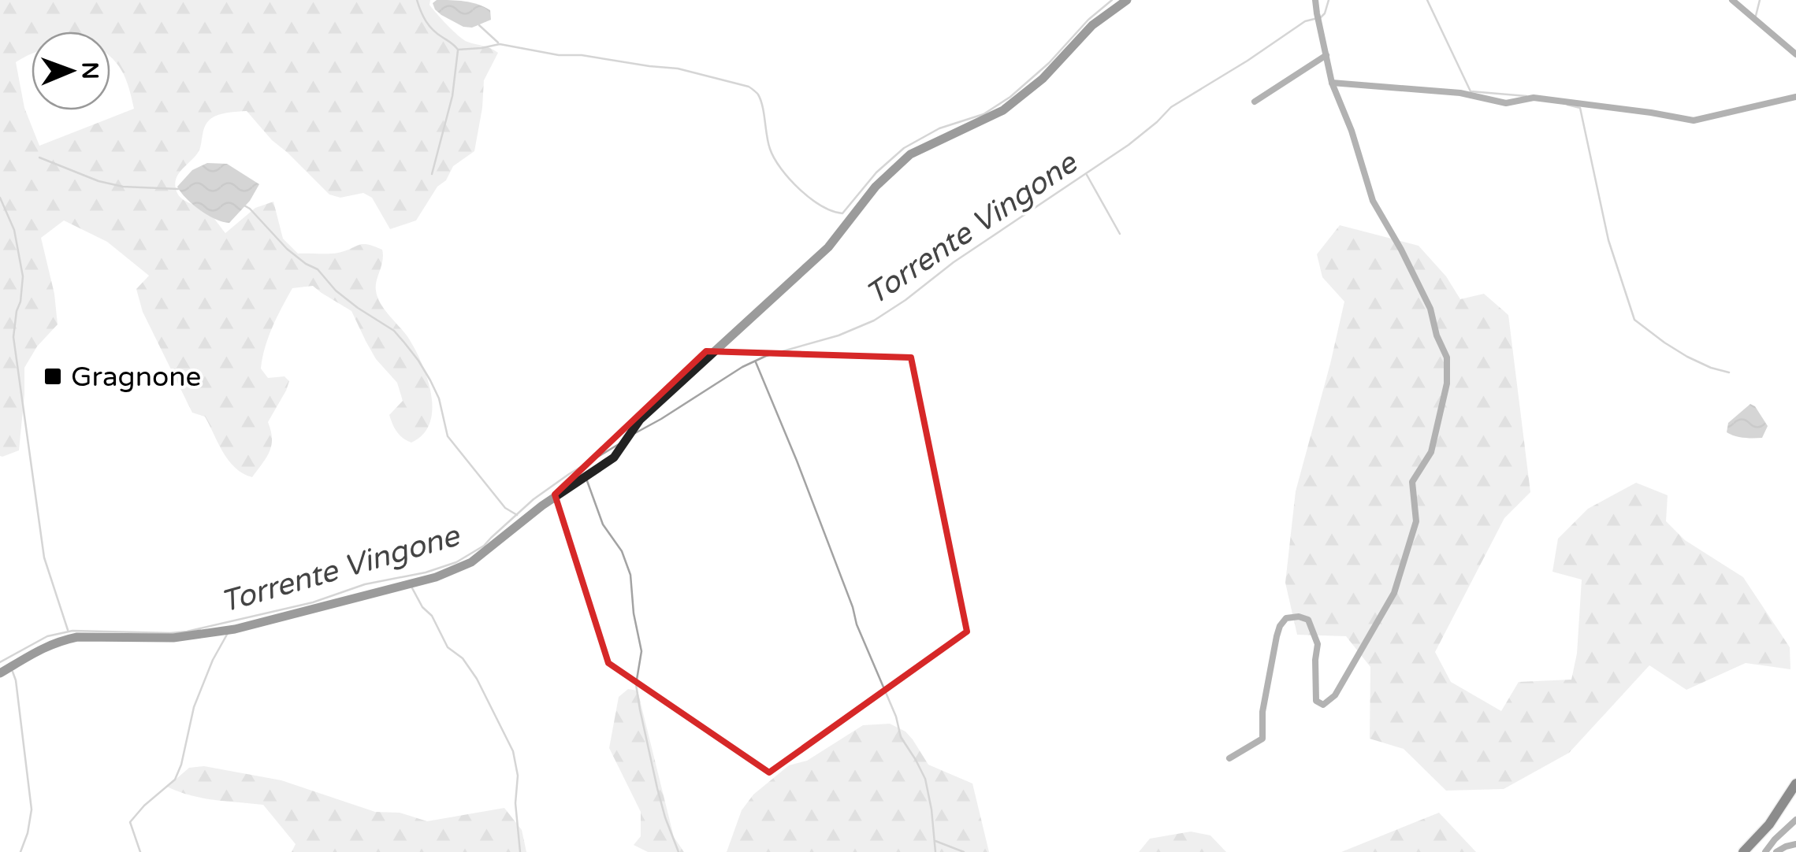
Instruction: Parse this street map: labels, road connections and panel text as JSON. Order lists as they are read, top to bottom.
{
  "water": ["Torrente Vingone"],
  "places": {
    "transit": ["Gragnone"]
  },
  "north": "right"
}
